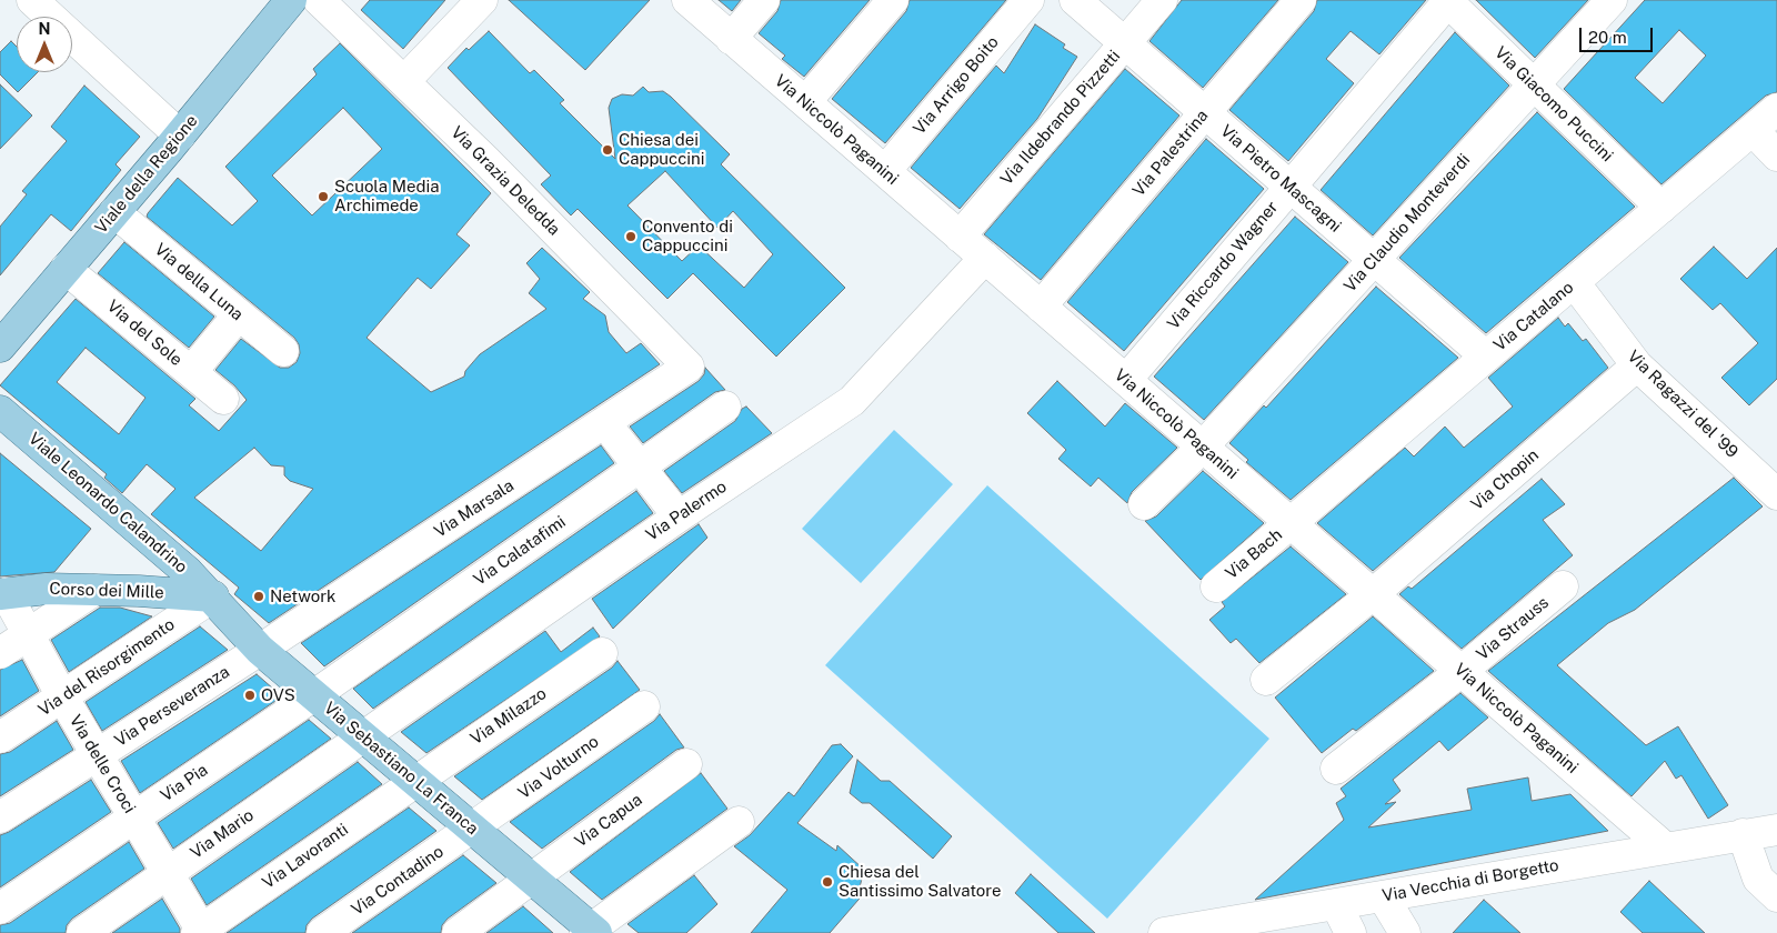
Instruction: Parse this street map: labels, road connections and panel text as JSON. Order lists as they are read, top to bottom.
{
  "streets": {
    "main road": [
      "Viale della Regione",
      "Viale Leonardo Calandrino",
      "Corso dei Mille",
      "Via Sebastiano La Franca"
    ],
    "street": [
      "Via Arrigo Boito",
      "Via Giacomo Puccini",
      "Via Ildebrando Pizzetti",
      "Via Niccolò Paganini",
      "Via Palestrina",
      "Via Pietro Mascagni",
      "Via Grazia Deledda",
      "Via Claudio Monteverdi",
      "Via Riccardo Wagner",
      "Via della Luna",
      "Via Catalano",
      "Via del Sole",
      "Via Ragazzi del '99",
      "Via Chopin",
      "Via Marsala",
      "Via Palermo",
      "Via Calatafimi",
      "Via Bach",
      "Via Strauss",
      "Via del Risorgimento",
      "Via Perseveranza",
      "Via Milazzo",
      "Via delle Croci",
      "Via Volturno",
      "Via Pia",
      "Via Capua",
      "Via Mario",
      "Via Lavoranti",
      "Via Contadino",
      "Via Vecchia di Borgetto"
    ]
  },
  "crossings": [
    ["Via Arrigo Boito", "Via Niccolò Paganini"],
    ["Via Giacomo Puccini", "Via Claudio Monteverdi"],
    ["Via Giacomo Puccini", "Via Riccardo Wagner"],
    ["Via Giacomo Puccini", "Via Catalano"],
    ["Via Ildebrando Pizzetti", "Via Niccolò Paganini"],
    ["Via Ildebrando Pizzetti", "Via Pietro Mascagni"],
    ["Via Niccolò Paganini", "Via Palestrina"],
    ["Via Niccolò Paganini", "Via Claudio Monteverdi"],
    ["Via Niccolò Paganini", "Via Riccardo Wagner"],
    ["Via Niccolò Paganini", "Via Catalano"],
    ["Via Niccolò Paganini", "Via Chopin"],
    ["Via Niccolò Paganini", "Via Palermo"],
    ["Via Niccolò Paganini", "Via Bach"],
    ["Via Niccolò Paganini", "Via Strauss"],
    ["Via Niccolò Paganini", "Via Vecchia di Borgetto"],
    ["Via Palestrina", "Via Pietro Mascagni"],
    ["Viale della Regione", "Via della Luna"],
    ["Viale della Regione", "Via del Sole"],
    ["Via Pietro Mascagni", "Via Claudio Monteverdi"],
    ["Via Pietro Mascagni", "Via Riccardo Wagner"],
    ["Via Pietro Mascagni", "Via Catalano"],
    ["Via Grazia Deledda", "Via Marsala"],
    ["Via Catalano", "Via Ragazzi del '99"],
    ["Via Catalano", "Via Bach"],
    ["Via Ragazzi del '99", "Via Chopin"],
    ["Viale Leonardo Calandrino", "Corso dei Mille"],
    ["Viale Leonardo Calandrino", "Via del Risorgimento"],
    ["Viale Leonardo Calandrino", "Via Sebastiano La Franca"],
    ["Via Marsala", "Via Perseveranza"],
    ["Via Marsala", "Via Sebastiano La Franca"],
    ["Via Palermo", "Via Sebastiano La Franca"],
    ["Via Palermo", "Via Mario"],
    ["Via Calatafimi", "Via Sebastiano La Franca"],
    ["Via Calatafimi", "Via Pia"],
    ["Corso dei Mille", "Via del Risorgimento"],
    ["Corso dei Mille", "Via delle Croci"],
    ["Corso dei Mille", "Via Sebastiano La Franca"],
    ["Via del Risorgimento", "Via delle Croci"],
    ["Via del Risorgimento", "Via Sebastiano La Franca"],
    ["Via Perseveranza", "Via delle Croci"],
    ["Via Perseveranza", "Via Sebastiano La Franca"],
    ["Via Milazzo", "Via Sebastiano La Franca"],
    ["Via Milazzo", "Via Lavoranti"],
    ["Via delle Croci", "Via Pia"],
    ["Via delle Croci", "Via Mario"],
    ["Via delle Croci", "Via Lavoranti"],
    ["Via Volturno", "Via Sebastiano La Franca"],
    ["Via Volturno", "Via Contadino"],
    ["Via Sebastiano La Franca", "Via Pia"],
    ["Via Sebastiano La Franca", "Via Capua"],
    ["Via Sebastiano La Franca", "Via Mario"],
    ["Via Sebastiano La Franca", "Via Lavoranti"],
    ["Via Sebastiano La Franca", "Via Contadino"]
  ],
  "places": [
    "Chiesa dei Cappuccini",
    "Scuola Media Archimede",
    "Convento di Cappuccini",
    "Network",
    "OVS",
    "Chiesa del Santissimo Salvatore"
  ],
  "scale_bar": "20 m",
  "north": "top"
}
